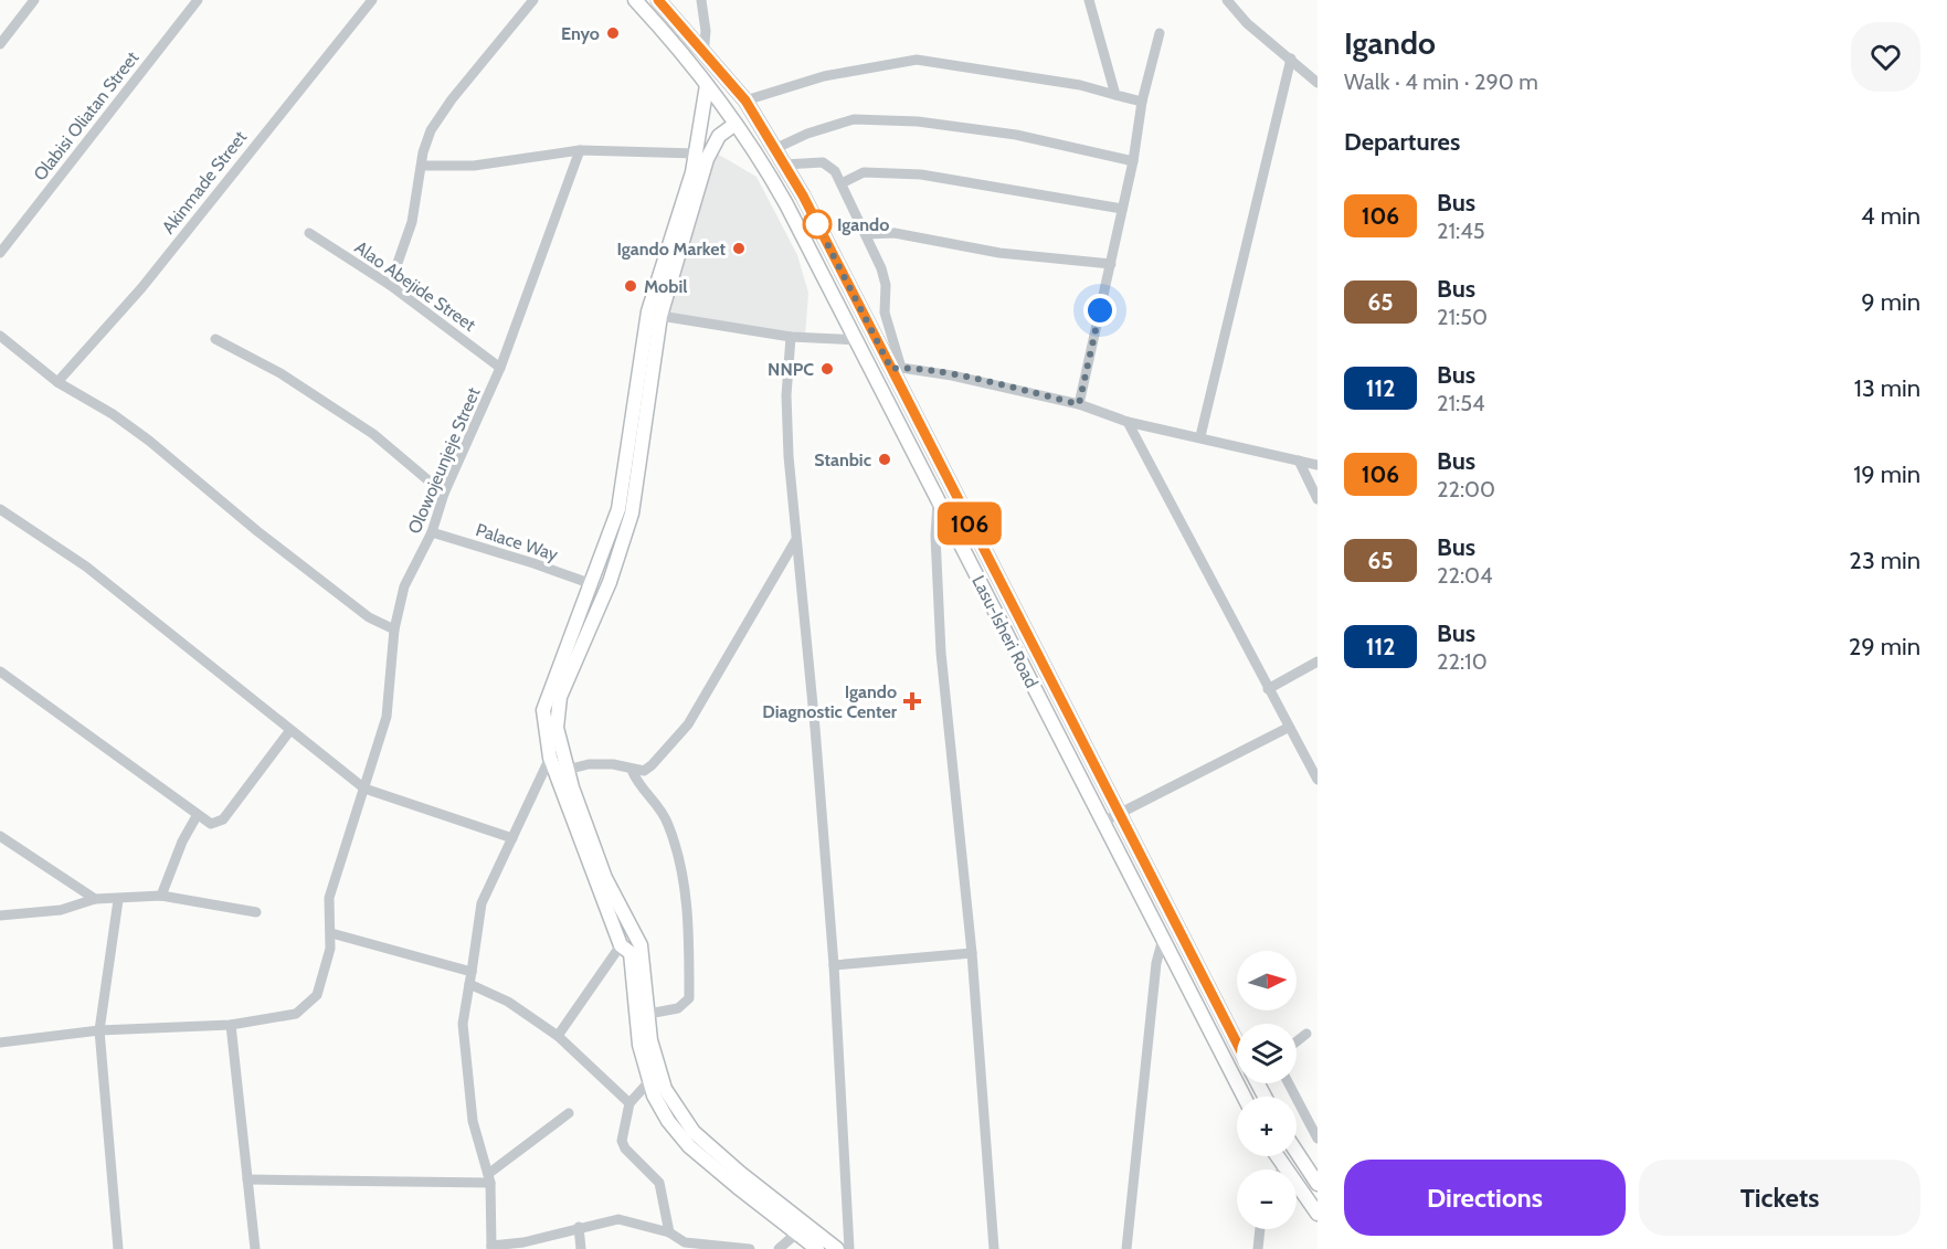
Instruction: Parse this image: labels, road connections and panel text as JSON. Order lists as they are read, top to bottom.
{
  "streets": {
    "main road": ["Lasu-Isheri Road"],
    "street": [
      "Olabisi Oliatan Street",
      "Akinmade Street",
      "Alao Abejide Street",
      "Olowojeunjeje Street",
      "Palace Way"
    ]
  },
  "crossings": [
    ["Alao Abejide Street", "Olowojeunjeje Street"],
    ["Olowojeunjeje Street", "Palace Way"]
  ],
  "places": {
    "other": [
      "Enyo",
      "Igando",
      "Igando Market",
      "Mobil",
      "NNPC",
      "Stanbic"
    ],
    "health": ["Igando Diagnostic Center"]
  },
  "lines": ["bus line 106"],
  "north": "right",
  "page": {
    "on_map": "106",
    "heading": [
      ["Igando", "Walk · 4 min · 290 m"],
      "Departures"
    ],
    "list": [
      {
        "mark": "106",
        "name": "Bus",
        "note": "21:45",
        "value": "4 min"
      },
      {
        "mark": "65",
        "name": "Bus",
        "note": "21:50",
        "value": "9 min"
      },
      {
        "mark": "112",
        "name": "Bus",
        "note": "21:54",
        "value": "13 min"
      },
      {
        "mark": "106",
        "name": "Bus",
        "note": "22:00",
        "value": "19 min"
      },
      {
        "mark": "65",
        "name": "Bus",
        "note": "22:04",
        "value": "23 min"
      },
      {
        "mark": "112",
        "name": "Bus",
        "note": "22:10",
        "value": "29 min"
      }
    ],
    "map_buttons": ["+", "−"],
    "buttons": ["Directions", "Tickets"]
  }
}
